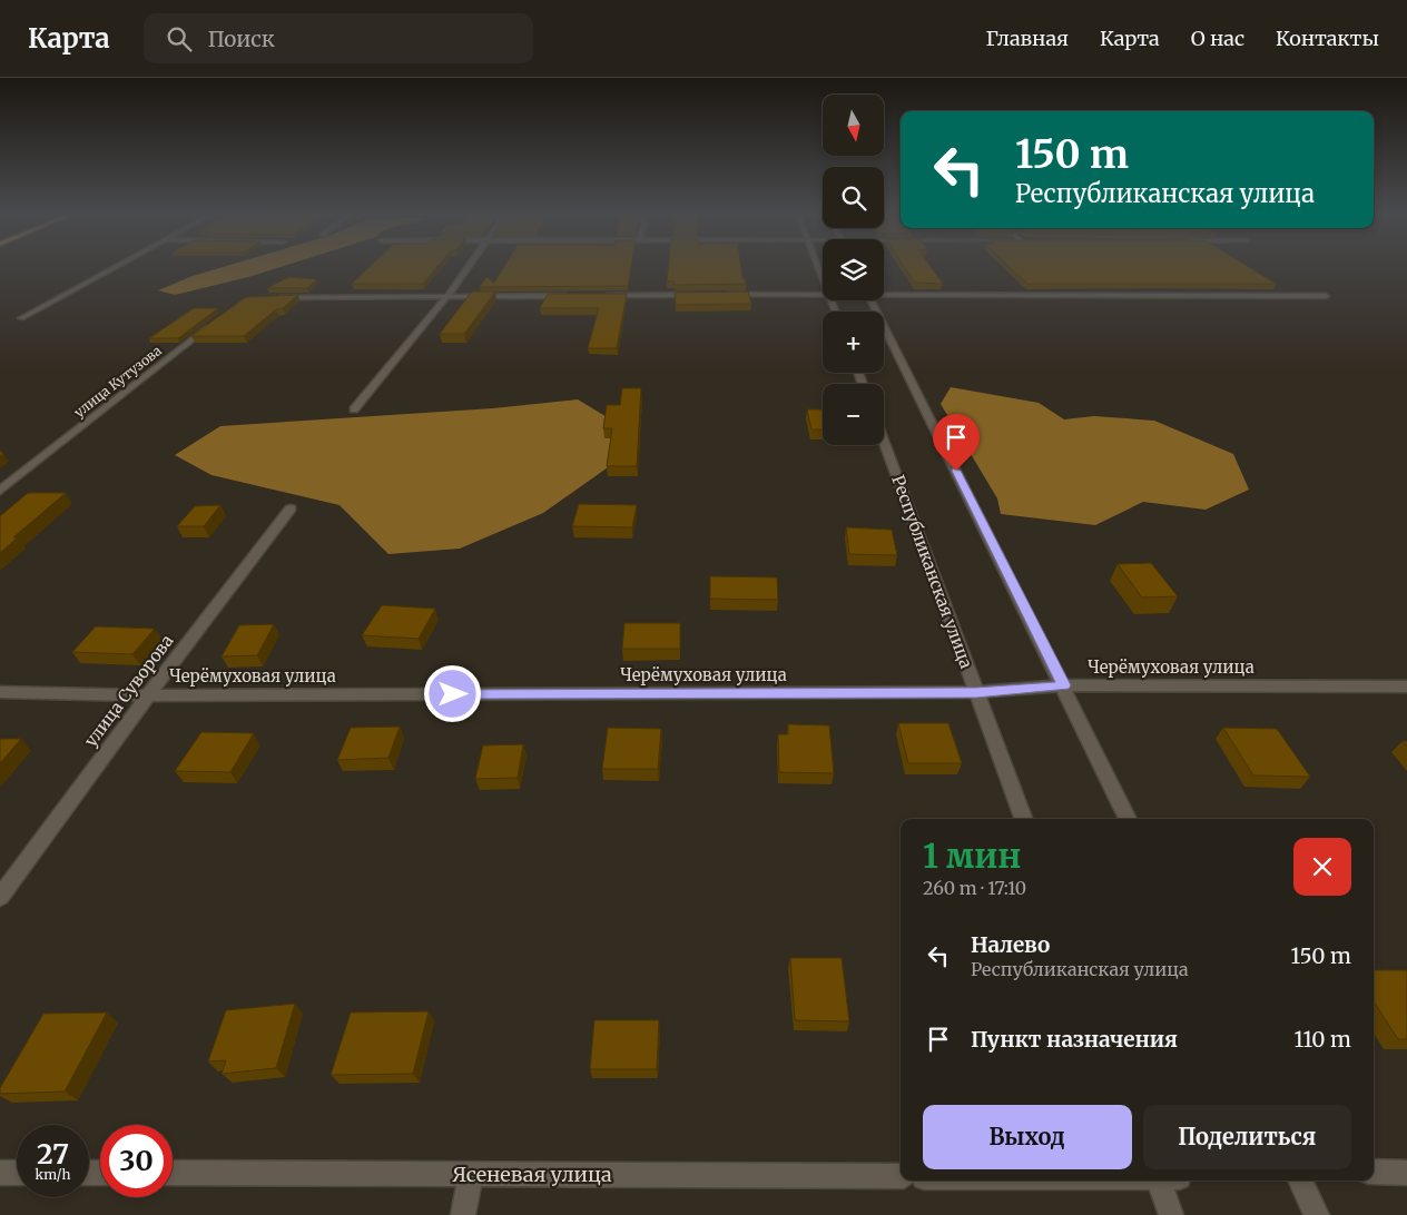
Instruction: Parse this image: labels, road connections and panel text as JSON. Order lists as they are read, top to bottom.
{
  "streets": {
    "street": [
      "улица Кутузова",
      "Республиканская улица",
      "Черёмуховая улица",
      "улица Суворова",
      "Ясеневая улица"
    ]
  },
  "crossings": [
    ["Республиканская улица", "Черёмуховая улица"],
    ["Черёмуховая улица", "улица Суворова"]
  ],
  "north": "bottom",
  "page": {
    "header": "Карта",
    "search": "Поиск",
    "nav": [
      "Главная",
      "Карта",
      "О нас",
      "Контакты"
    ],
    "map_buttons": ["+", "−"],
    "turn": ["150 m", "Республиканская улица"],
    "heading": ["1 мин", "260 m · 17:10"],
    "list": [
      {
        "name": "Налево",
        "note": "Республиканская улица",
        "value": "150 m"
      },
      {
        "name": "Пункт назначения",
        "value": "110 m"
      }
    ],
    "buttons": ["Выход", "Поделиться"],
    "speed": "27 km/h",
    "limit": "30"
  }
}
